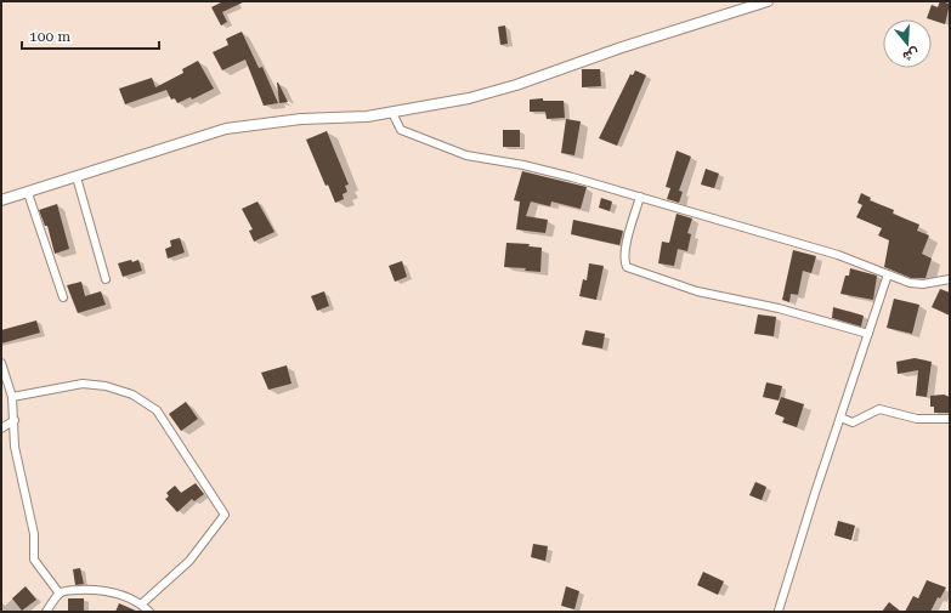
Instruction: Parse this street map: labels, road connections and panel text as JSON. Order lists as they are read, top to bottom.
{
  "scale_bar": "100 m",
  "north": "bottom"
}
